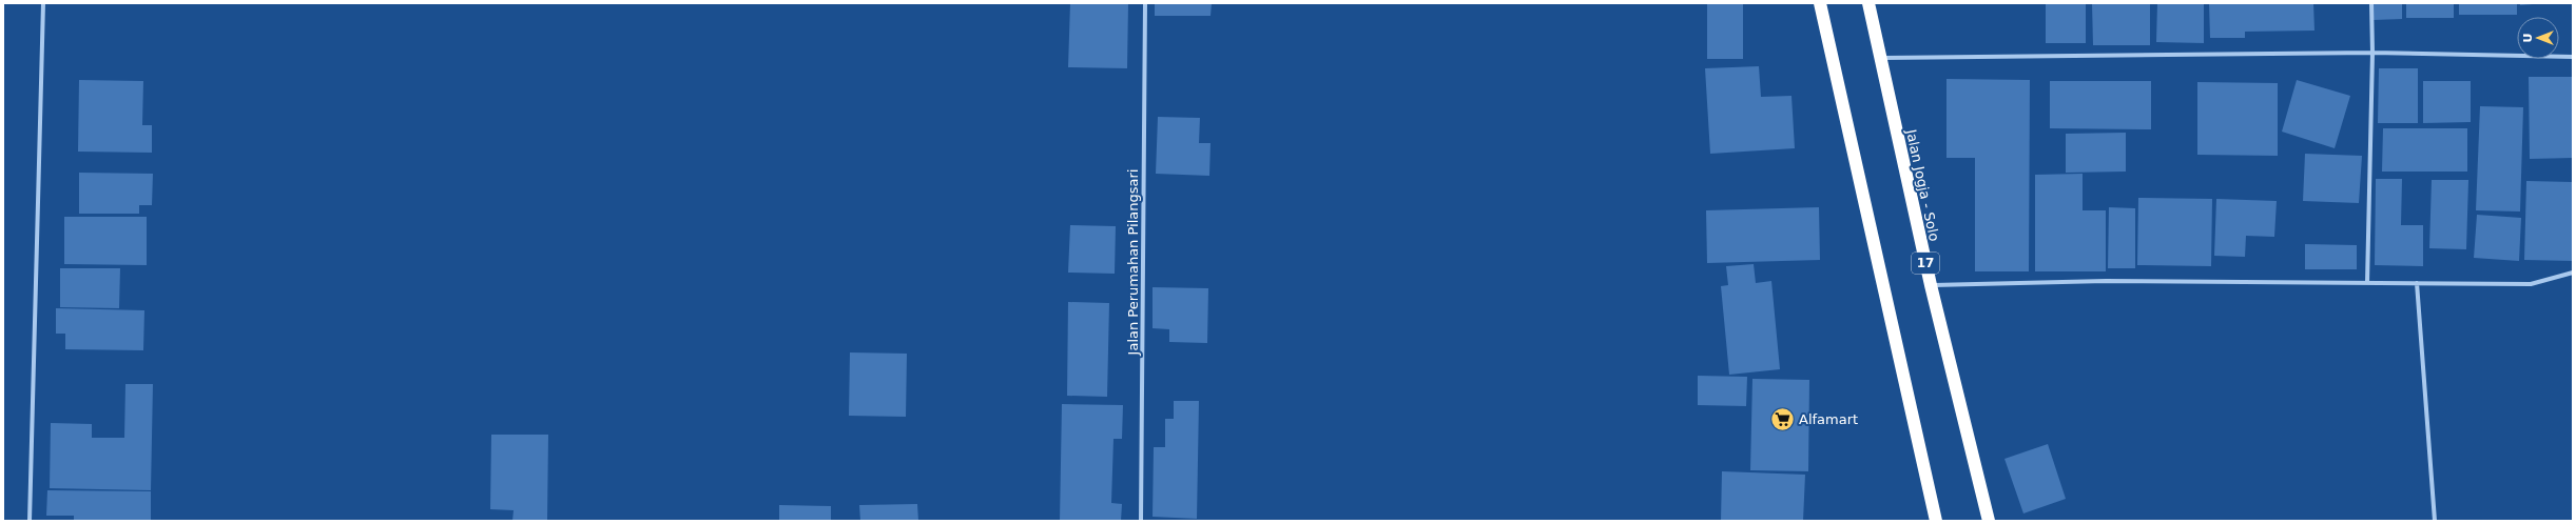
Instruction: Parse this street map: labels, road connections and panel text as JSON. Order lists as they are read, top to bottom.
{
  "streets": {
    "highway": ["Jalan Jogja - Solo", "17"],
    "street": ["Jalan Perumahan Pilangsari"]
  },
  "places": {
    "supermarket": ["Alfamart"]
  },
  "north": "left"
}
